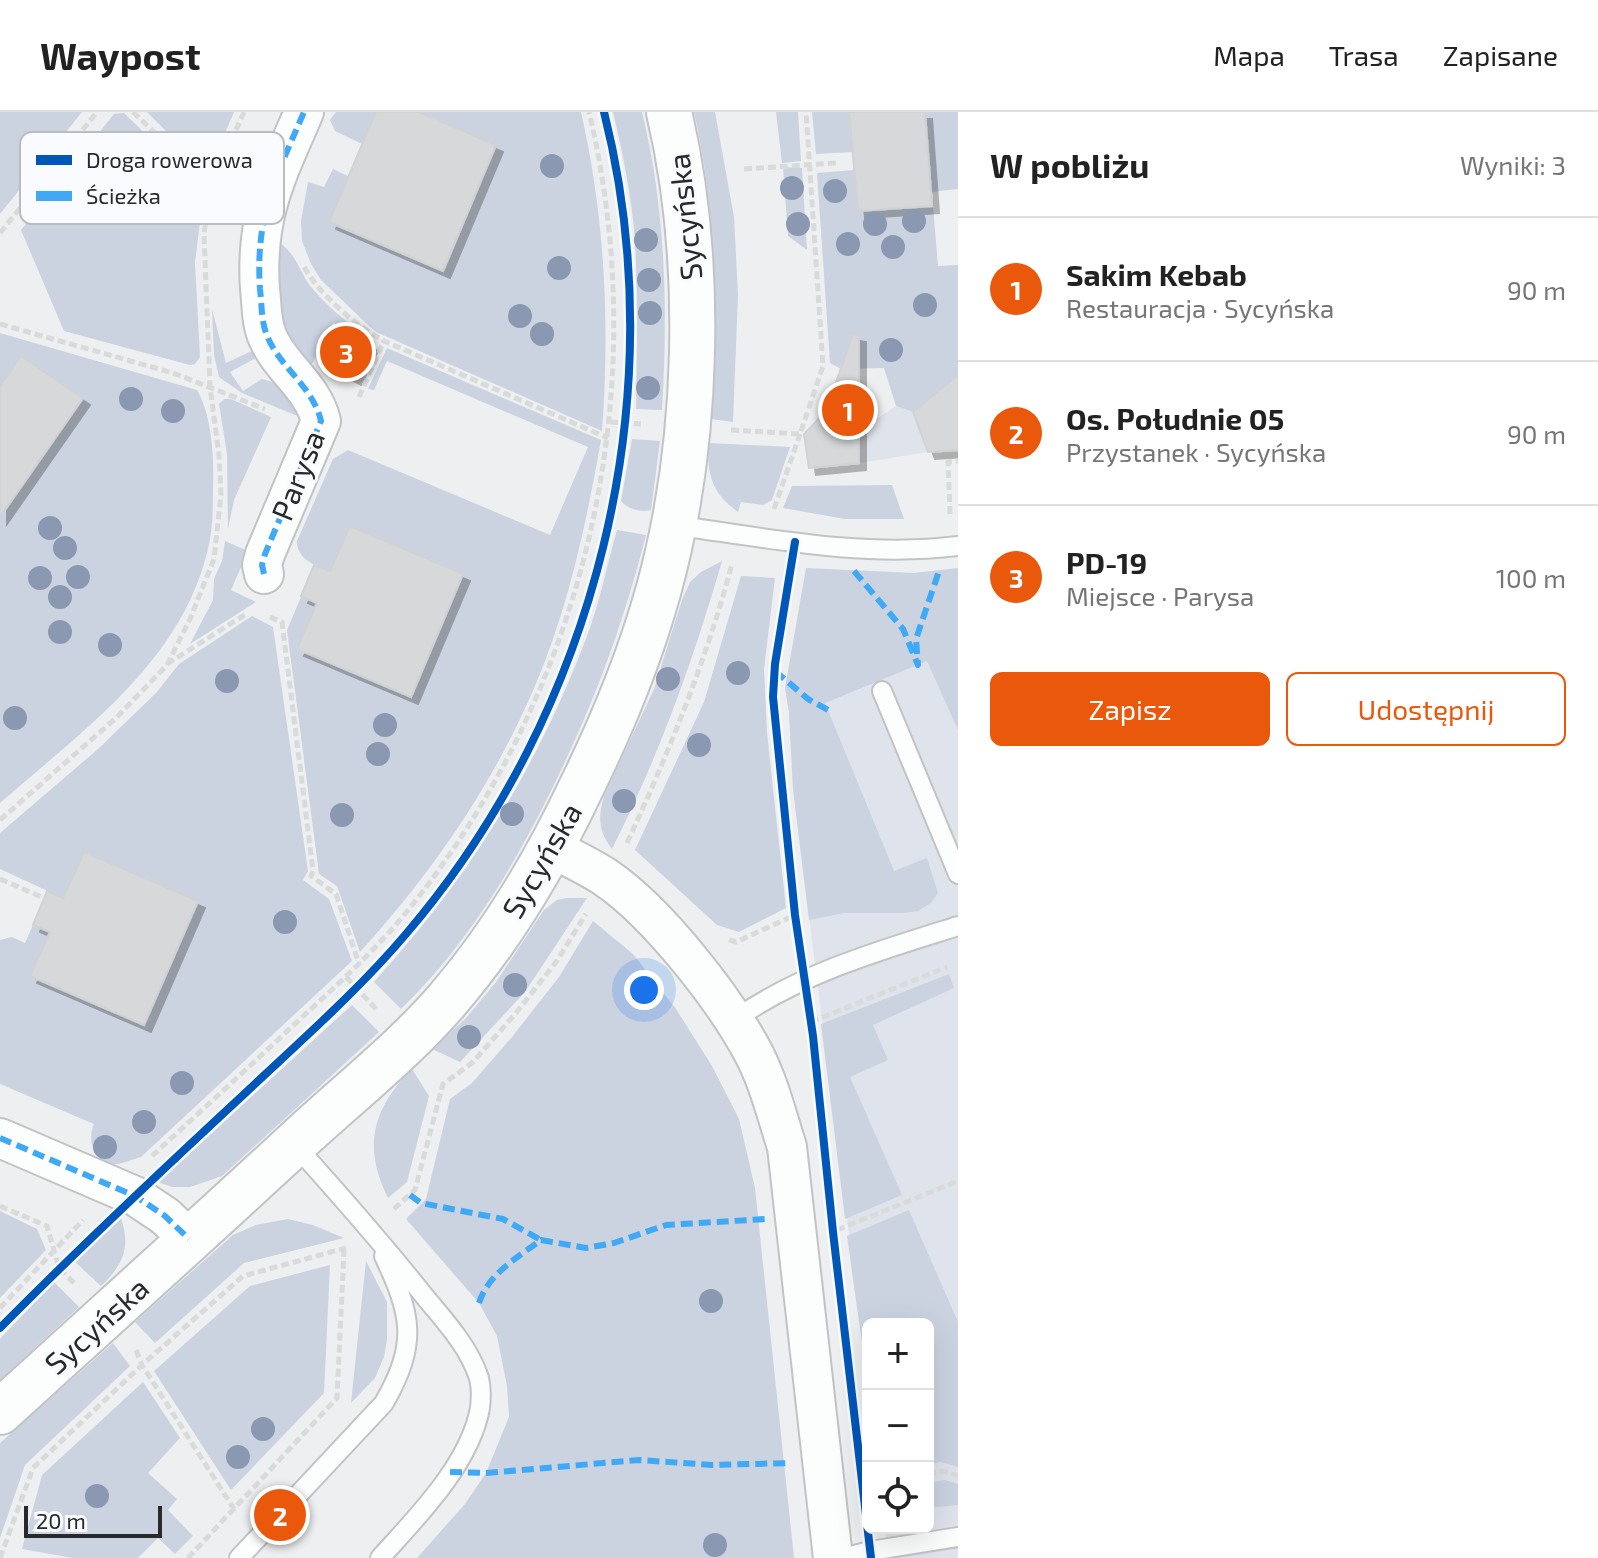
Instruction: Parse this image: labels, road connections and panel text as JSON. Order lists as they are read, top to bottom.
{
  "streets": {
    "street": ["Sycyńska", "Parysa"]
  },
  "legend": ["Droga rowerowa", "Ścieżka"],
  "scale_bar": "20 m",
  "page": {
    "header": "Waypost",
    "nav": ["Mapa", "Trasa", "Zapisane"],
    "heading": ["W pobliżu", "Wyniki: 3"],
    "list": [
      {
        "mark": "1",
        "name": "Sakim Kebab",
        "note": "Restauracja · Sycyńska",
        "value": "90 m"
      },
      {
        "mark": "2",
        "name": "Os. Południe 05",
        "note": "Przystanek · Sycyńska",
        "value": "90 m"
      },
      {
        "mark": "3",
        "name": "PD-19",
        "note": "Miejsce · Parysa",
        "value": "100 m"
      }
    ],
    "pins": ["3", "1", "2"],
    "buttons": ["Zapisz", "Udostępnij"],
    "map_buttons": ["+", "−"],
    "scale": "20 m"
  }
}
